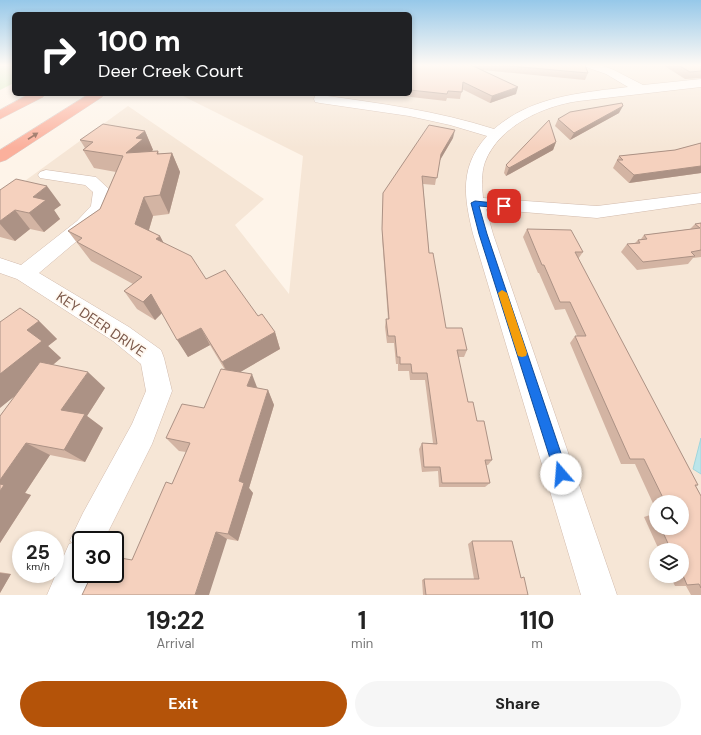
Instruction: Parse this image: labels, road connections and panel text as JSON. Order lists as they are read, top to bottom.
{
  "streets": {
    "street": ["KEY DEER DRIVE"]
  },
  "page": {
    "turn": ["100 m", "Deer Creek Court"],
    "speed": "25 km/h",
    "limit": "30",
    "eta": [
      "19:22",
      "Arrival",
      "1",
      "min",
      "110",
      "m"
    ],
    "buttons": ["Exit", "Share"]
  }
}
